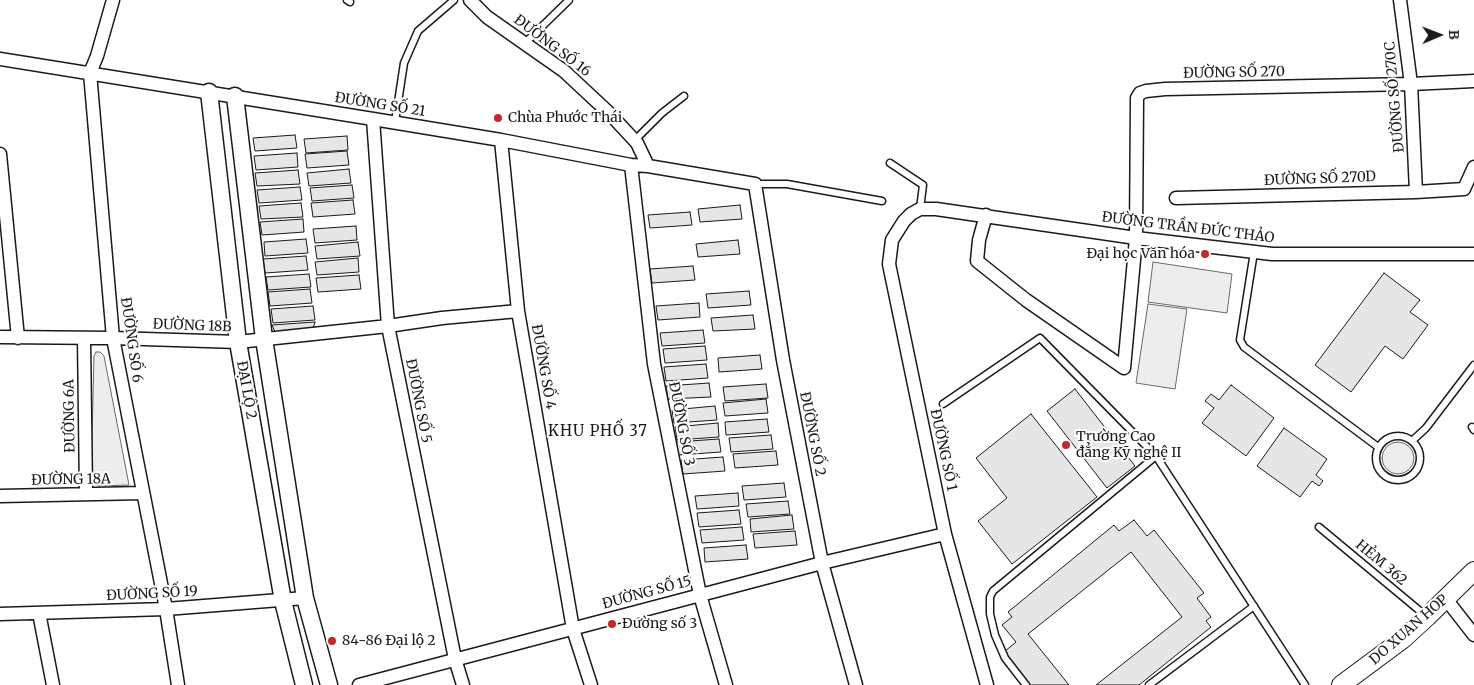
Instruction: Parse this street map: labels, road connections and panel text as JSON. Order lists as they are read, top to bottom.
{
  "streets": {
    "main road": ["DO XUAN HOP"],
    "street": [
      "ĐƯỜNG SỐ 16",
      "ĐƯỜNG SỐ 270",
      "ĐƯỜNG SỐ 270C",
      "ĐƯỜNG SỐ 21",
      "ĐƯỜNG SỐ 270D",
      "ĐƯỜNG TRẦN ĐỨC THẢO",
      "ĐƯỜNG 18B",
      "ĐƯỜNG SỐ 6",
      "ĐƯỜNG SỐ 4",
      "ĐẠI LỘ 2",
      "ĐƯỜNG SỐ 5",
      "ĐƯỜNG 6A",
      "ĐƯỜNG SỐ 3",
      "ĐƯỜNG SỐ 2",
      "ĐƯỜNG SỐ 1",
      "ĐƯỜNG 18A",
      "ĐƯỜNG SỐ 15",
      "ĐƯỜNG SỐ 19"
    ],
    "lane": ["HẺM 362"]
  },
  "crossings": [
    ["ĐƯỜNG SỐ 16", "ĐƯỜNG SỐ 21"],
    ["ĐƯỜNG SỐ 270", "ĐƯỜNG SỐ 270C"],
    ["ĐƯỜNG SỐ 270", "ĐƯỜNG TRẦN ĐỨC THẢO"],
    ["ĐƯỜNG SỐ 270C", "ĐƯỜNG SỐ 270D"],
    ["ĐƯỜNG SỐ 21", "ĐƯỜNG SỐ 6"],
    ["ĐƯỜNG SỐ 21", "ĐƯỜNG SỐ 4"],
    ["ĐƯỜNG SỐ 21", "ĐẠI LỘ 2"],
    ["ĐƯỜNG SỐ 21", "ĐƯỜNG SỐ 5"],
    ["ĐƯỜNG SỐ 21", "ĐƯỜNG SỐ 3"],
    ["ĐƯỜNG SỐ 21", "ĐƯỜNG SỐ 2"],
    ["ĐƯỜNG TRẦN ĐỨC THẢO", "ĐƯỜNG SỐ 1"],
    ["ĐƯỜNG 18B", "ĐƯỜNG SỐ 6"],
    ["ĐƯỜNG 18B", "ĐƯỜNG SỐ 4"],
    ["ĐƯỜNG 18B", "ĐẠI LỘ 2"],
    ["ĐƯỜNG 18B", "ĐƯỜNG SỐ 5"],
    ["ĐƯỜNG 18B", "ĐƯỜNG 6A"],
    ["ĐƯỜNG SỐ 6", "ĐƯỜNG 18A"],
    ["ĐƯỜNG SỐ 6", "ĐƯỜNG SỐ 19"],
    ["ĐƯỜNG SỐ 4", "ĐƯỜNG SỐ 15"],
    ["ĐẠI LỘ 2", "ĐƯỜNG SỐ 19"],
    ["ĐƯỜNG SỐ 5", "ĐƯỜNG SỐ 15"],
    ["ĐƯỜNG 6A", "ĐƯỜNG 18A"],
    ["ĐƯỜNG SỐ 3", "ĐƯỜNG SỐ 15"],
    ["ĐƯỜNG SỐ 2", "ĐƯỜNG SỐ 15"],
    ["ĐƯỜNG SỐ 1", "ĐƯỜNG SỐ 15"],
    ["HẺM 362", "DO XUAN HOP"]
  ],
  "districts": ["KHU PHỐ 37"],
  "places": [
    "Chùa Phước Thái",
    "Đại học Văn hóa",
    "Trường Cao đẳng Kỹ nghệ II",
    "Đường số 3",
    "84-86 Đại lộ 2"
  ],
  "north": "right"
}
